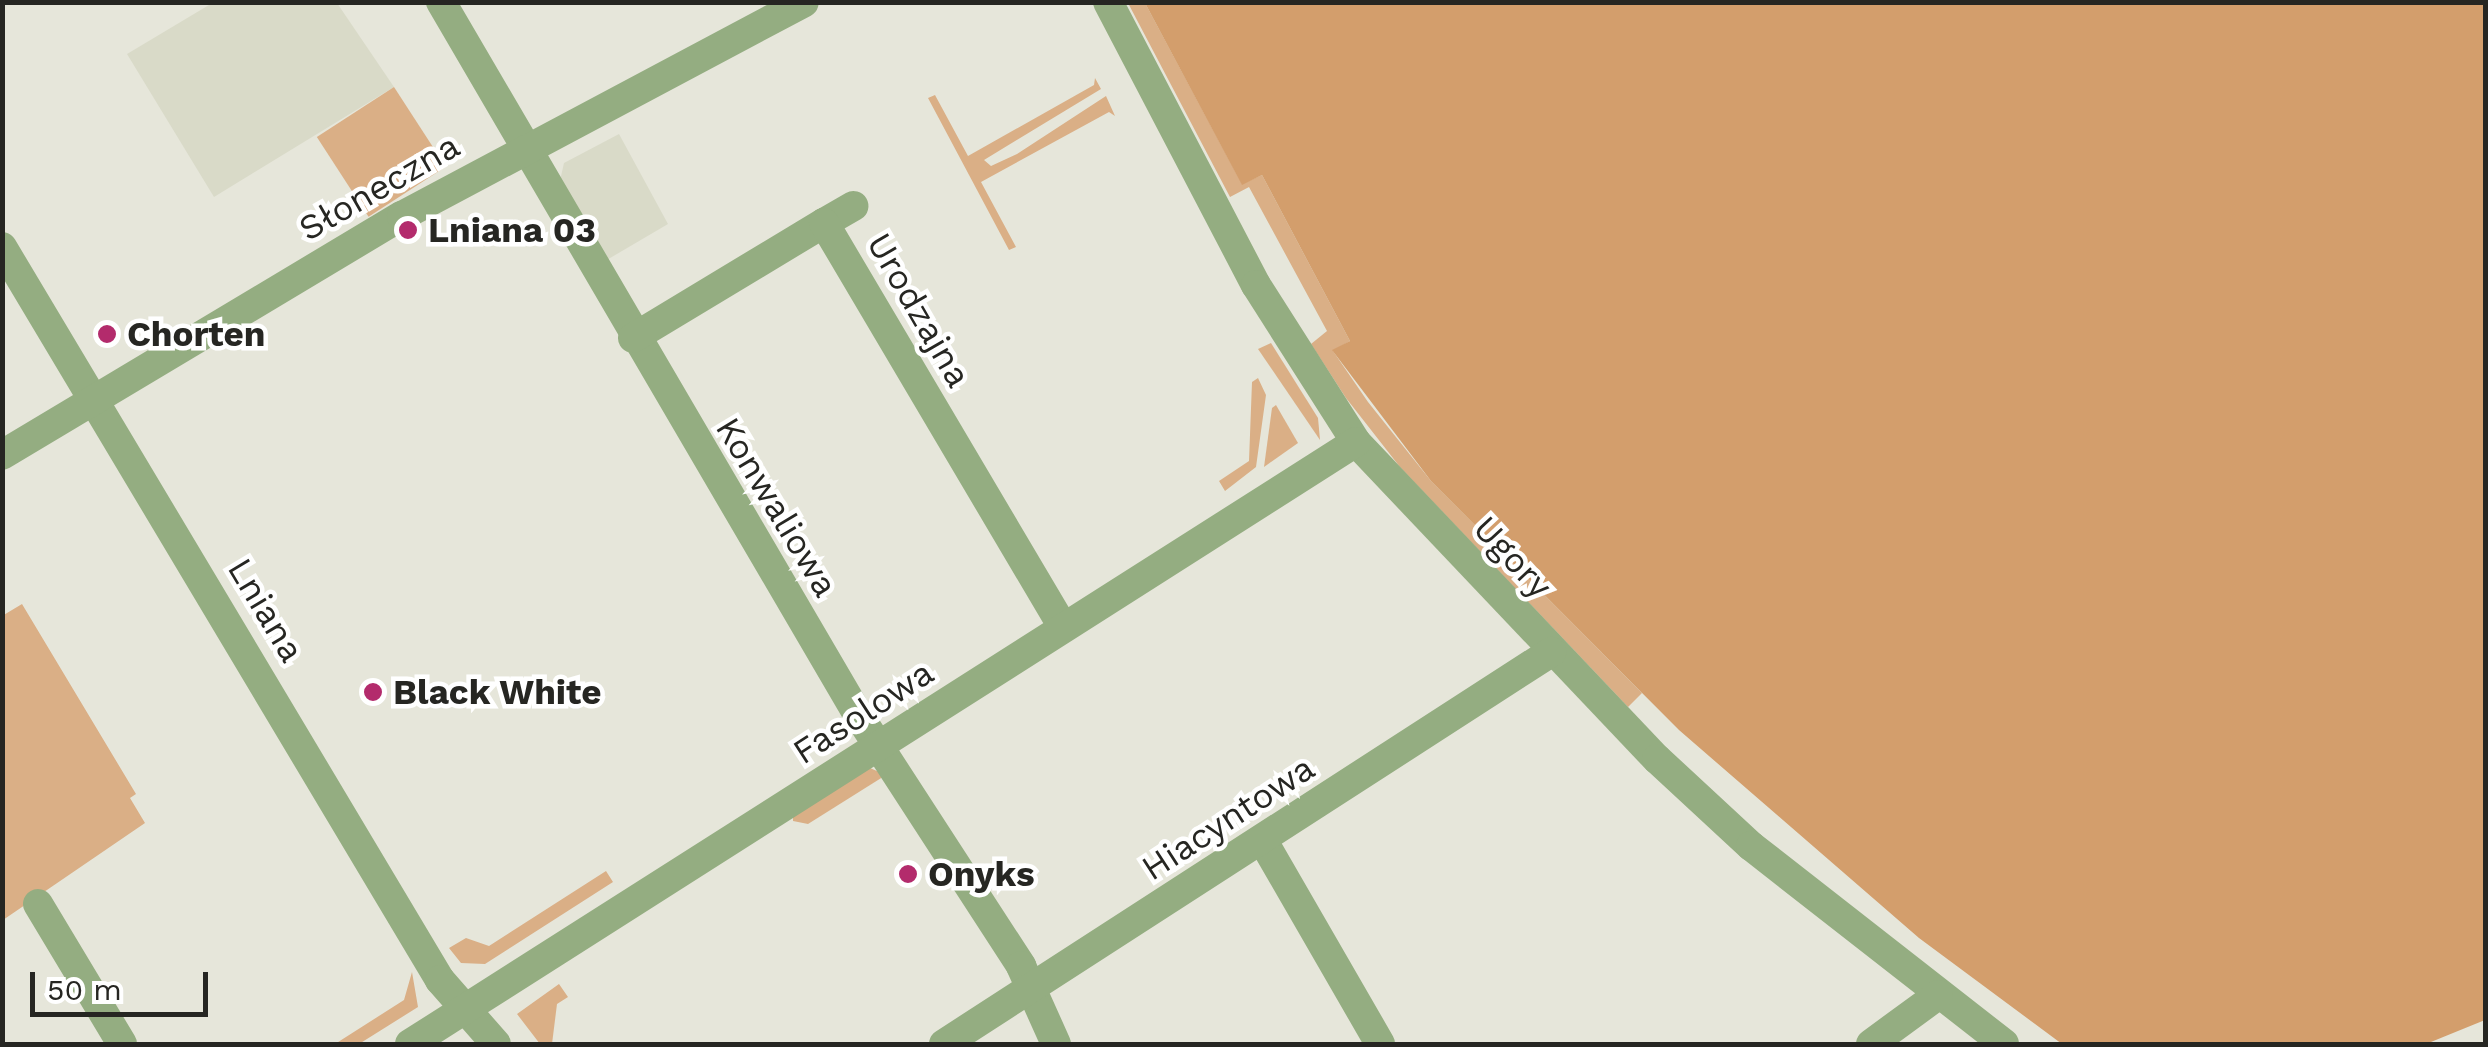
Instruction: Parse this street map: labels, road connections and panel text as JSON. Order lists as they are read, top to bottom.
{
  "streets": {
    "street": [
      "Słoneczna",
      "Urodzajna",
      "Konwaliowa",
      "Ugory",
      "Lniana",
      "Fasolowa",
      "Hiacyntowa"
    ]
  },
  "crossings": [
    ["Słoneczna", "Konwaliowa"],
    ["Słoneczna", "Lniana"],
    ["Urodzajna", "Konwaliowa"],
    ["Urodzajna", "Fasolowa"],
    ["Konwaliowa", "Fasolowa"],
    ["Konwaliowa", "Hiacyntowa"],
    ["Ugory", "Fasolowa"],
    ["Ugory", "Hiacyntowa"],
    ["Lniana", "Fasolowa"]
  ],
  "places": [
    "Lniana 03",
    "Chorten",
    "Black White",
    "Onyks"
  ],
  "scale_bar": "50 m"
}
